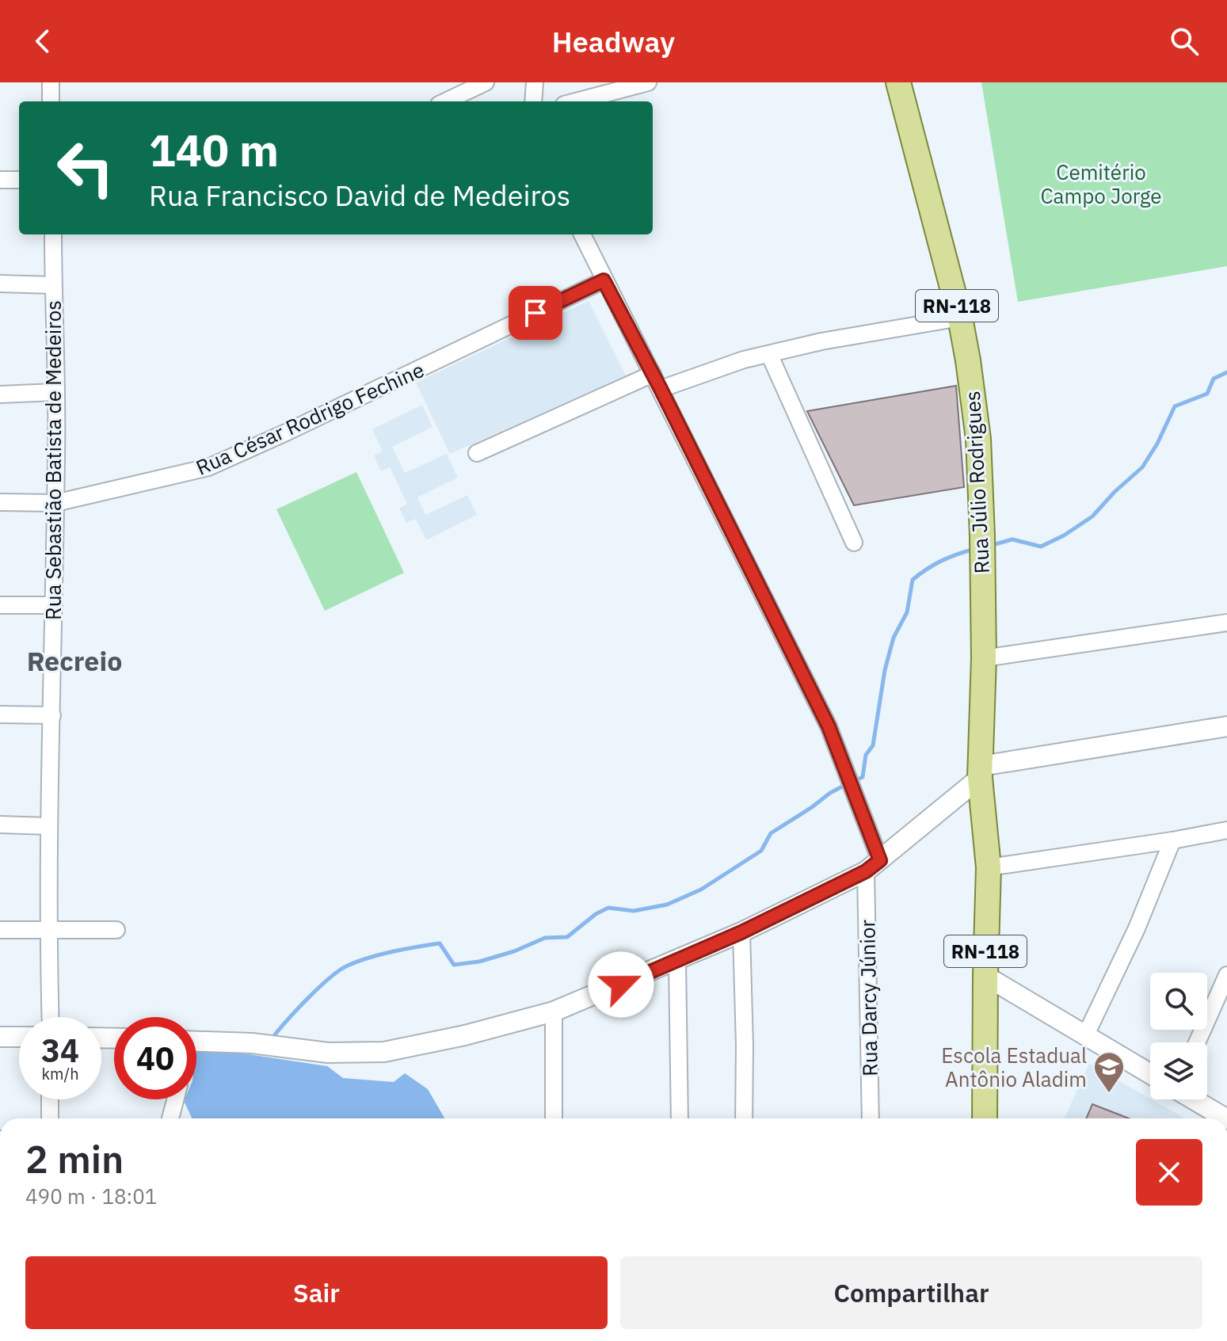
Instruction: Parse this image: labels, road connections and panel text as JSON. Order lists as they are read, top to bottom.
{
  "streets": {
    "main road": ["RN-118", "Rua Júlio Rodrigues"],
    "street": ["Rua César Rodrigo Fechine", "Rua Sebastião Batista de Medeiros", "Rua Darcy Júnior"]
  },
  "crossings": [
    ["RN-118", "Rua Júlio Rodrigues"],
    ["Rua César Rodrigo Fechine", "Rua Sebastião Batista de Medeiros"],
    ["Rua César Rodrigo Fechine", "Rua Darcy Júnior"]
  ],
  "districts": ["Recreio"],
  "parks": ["Cemitério Campo Jorge"],
  "places": {
    "school or university": ["Escola Estadual Antônio Aladim"]
  },
  "page": {
    "header": "Headway",
    "turn": ["140 m", "Rua Francisco David de Medeiros"],
    "speed": "34 km/h",
    "limit": "40",
    "heading": ["2 min", "490 m · 18:01"],
    "buttons": ["Sair", "Compartilhar"]
  }
}
